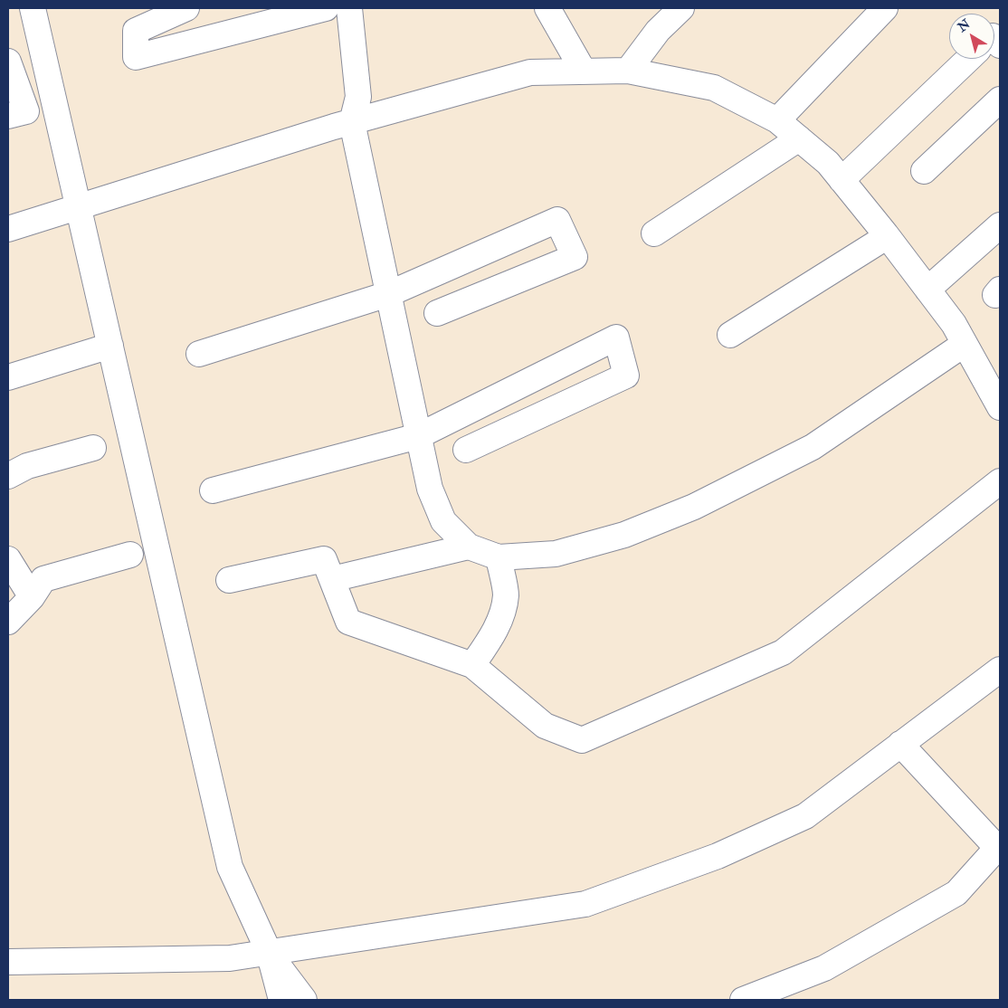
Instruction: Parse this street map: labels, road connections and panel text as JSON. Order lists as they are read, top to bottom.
{
  "north": "top left"
}
